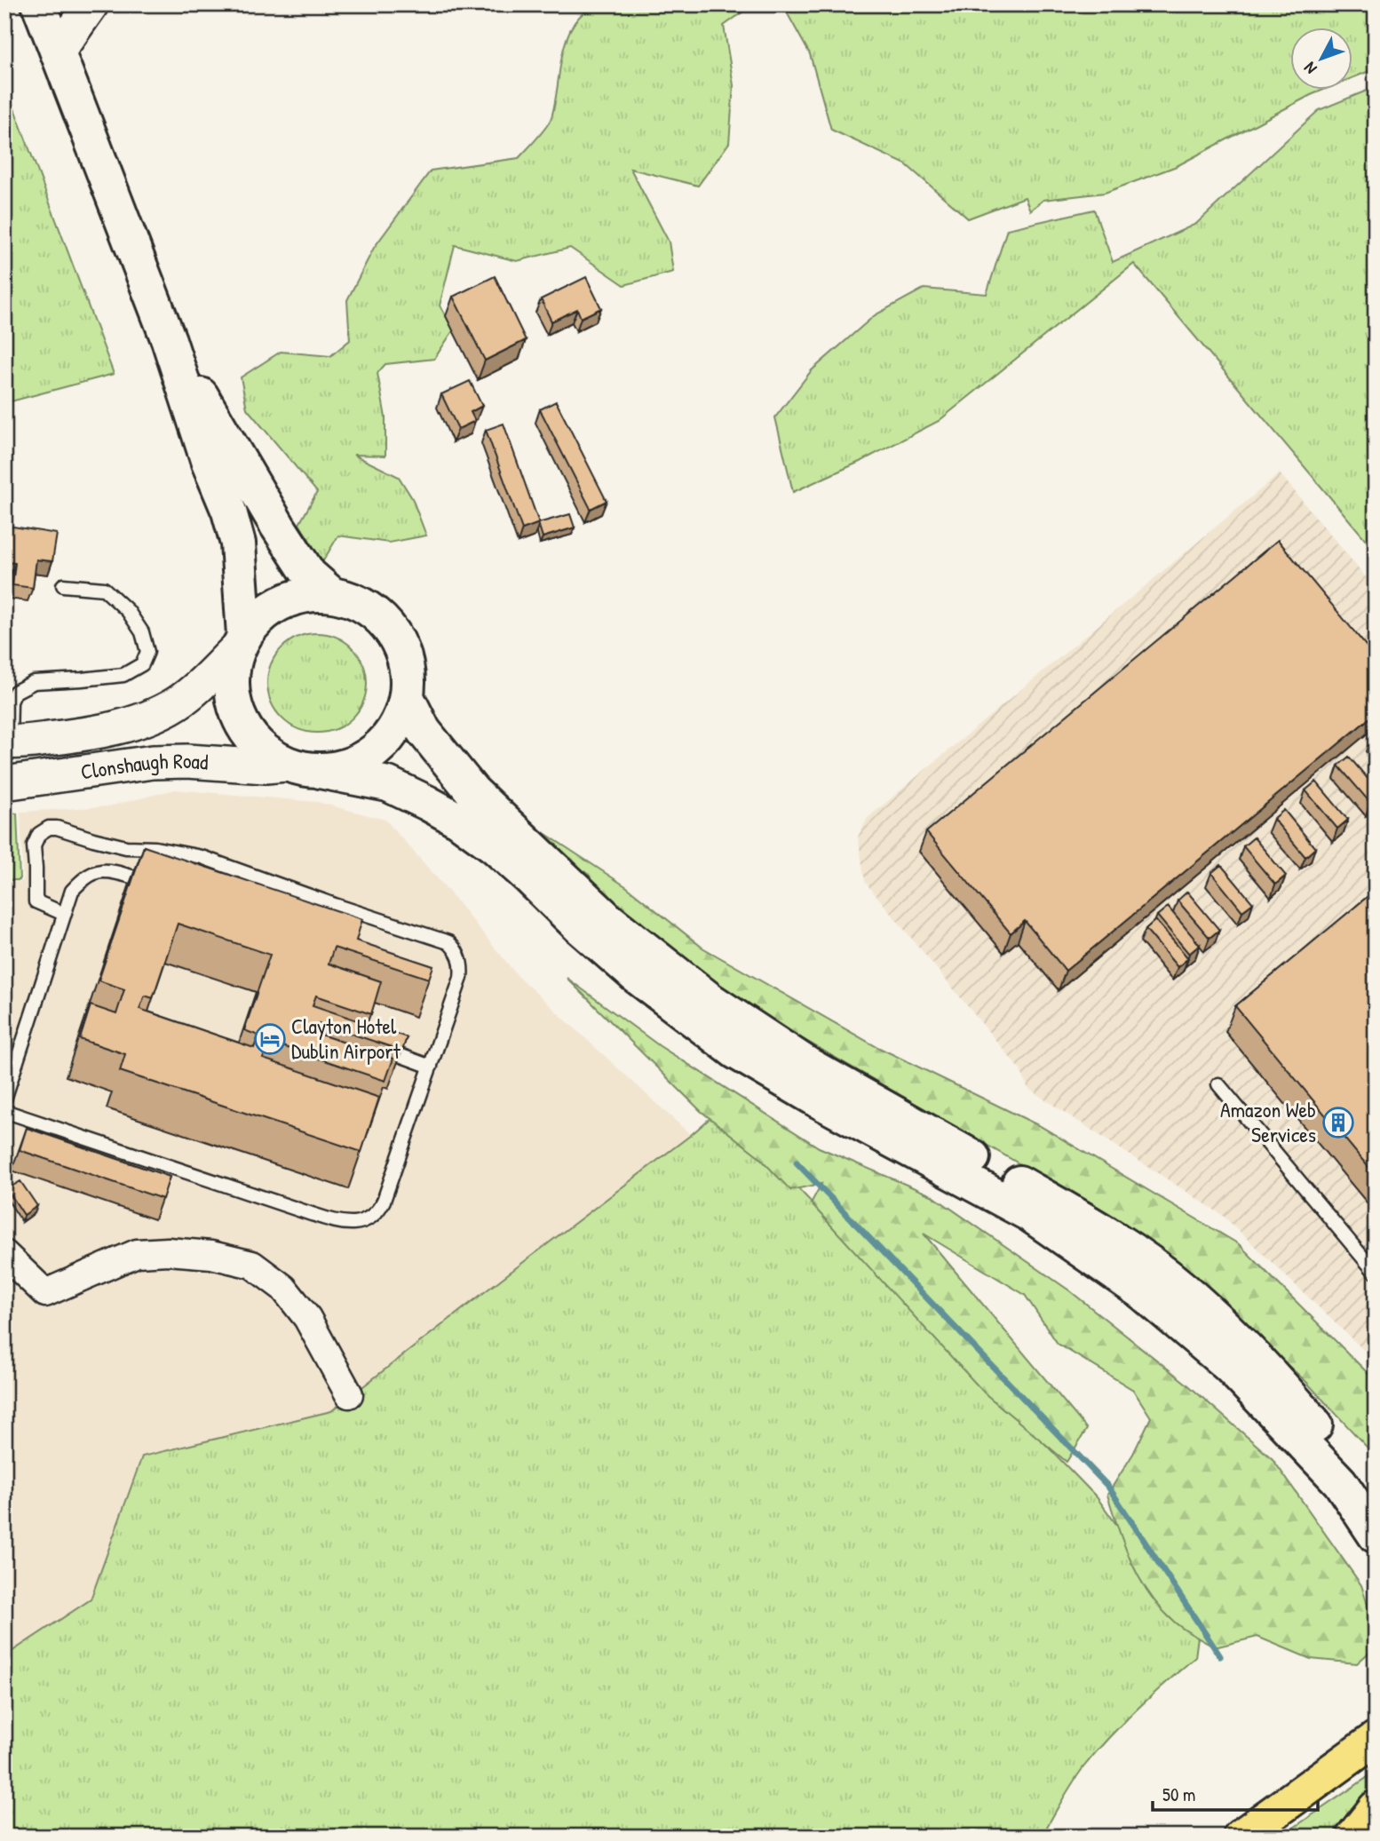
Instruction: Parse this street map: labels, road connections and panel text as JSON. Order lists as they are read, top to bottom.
{
  "streets": {
    "street": ["Clonshaugh Road"]
  },
  "places": {
    "hotel": ["Clayton Hotel Dublin Airport"],
    "building": ["Amazon Web Services"]
  },
  "scale_bar": "50 m",
  "north": "bottom left"
}
